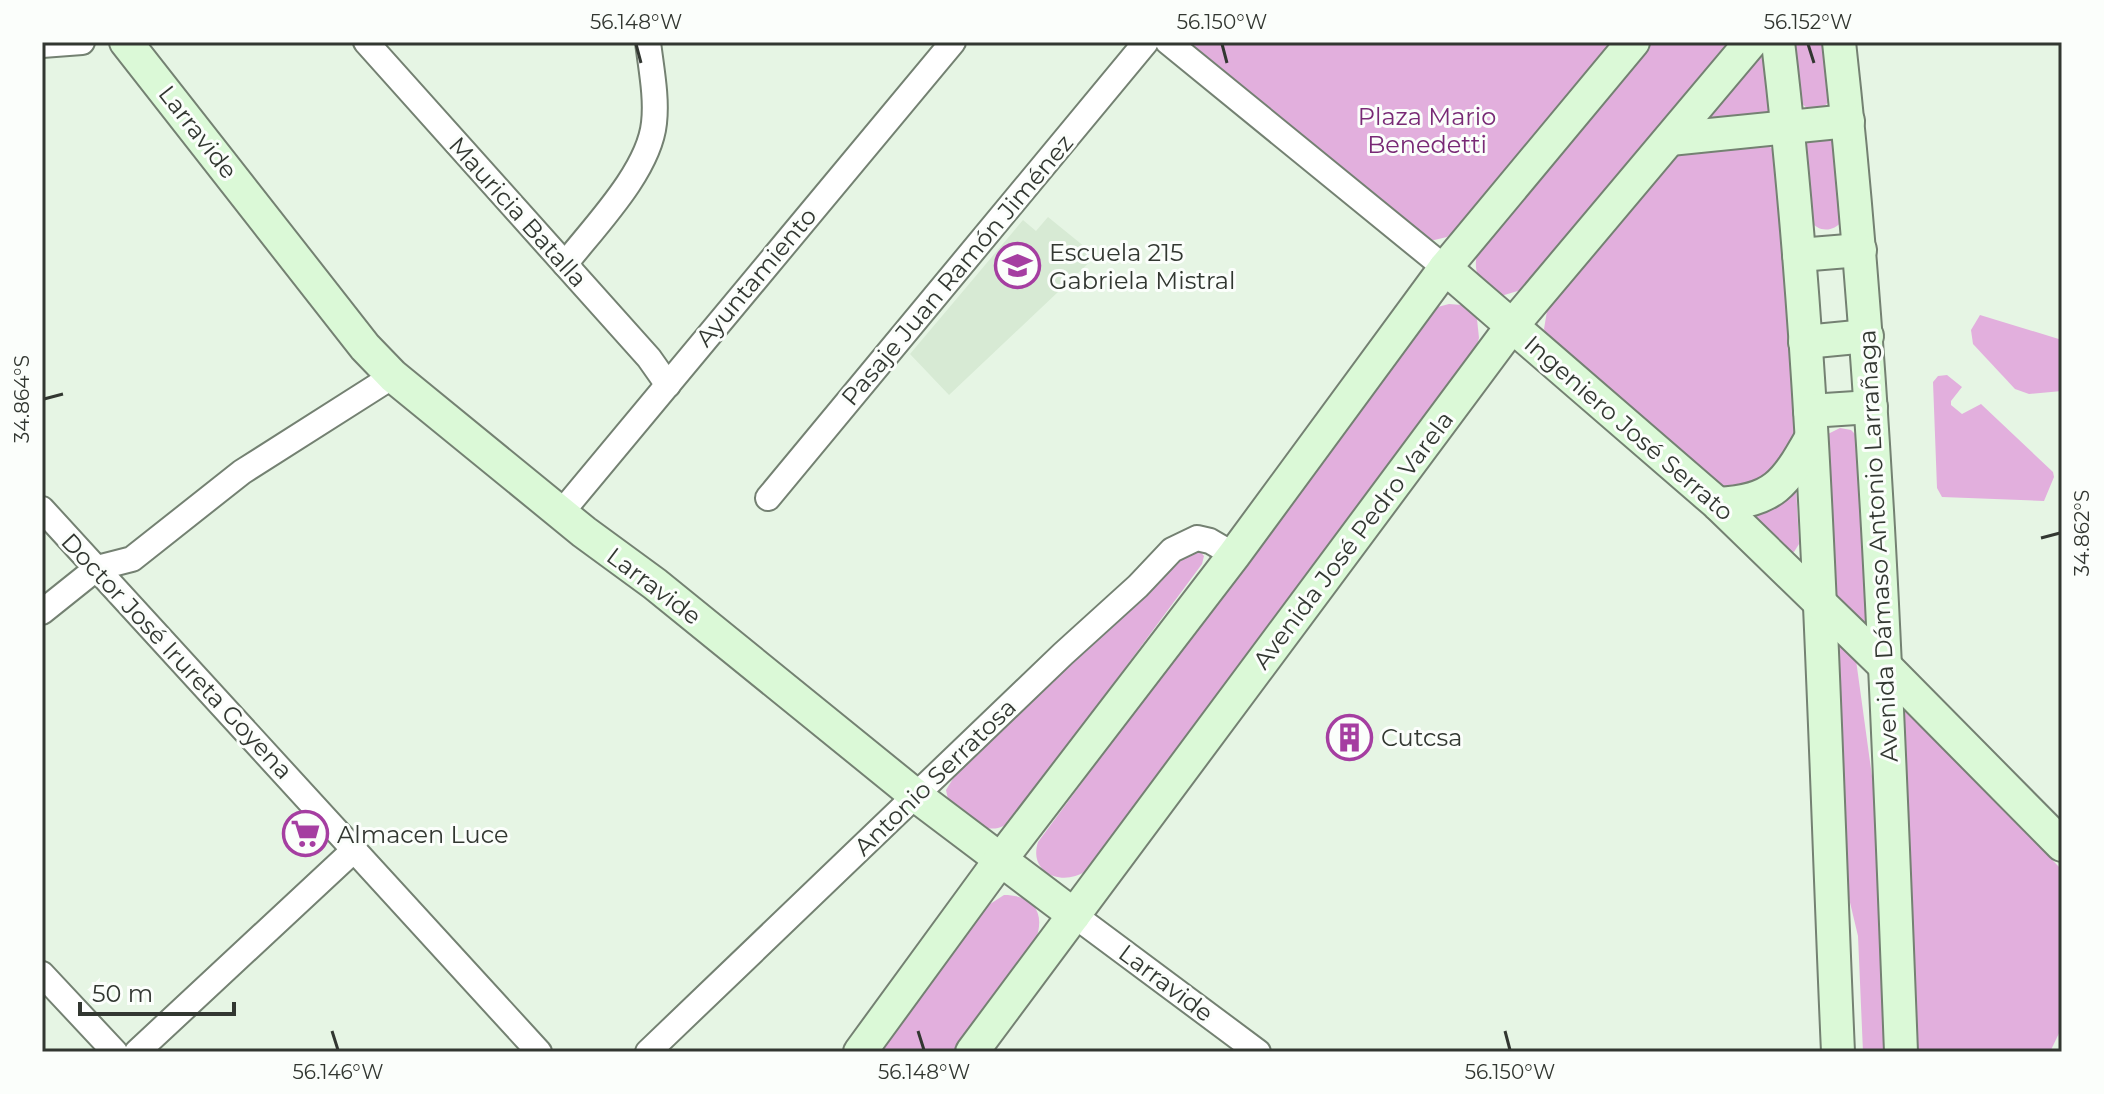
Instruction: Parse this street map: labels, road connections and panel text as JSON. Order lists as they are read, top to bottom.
{
  "streets": {
    "street": [
      "Larravide",
      "Mauricia Batalla",
      "Pasaje Juan Ramón Jiménez",
      "Ayuntamiento",
      "Ingeniero José Serrato",
      "Avenida José Pedro Varela",
      "Avenida Dámaso Antonio Larrañaga",
      "Doctor José Irureta Goyena",
      "Antonio Serratosa"
    ]
  },
  "crossings": [
    ["Larravide", "Ayuntamiento"],
    ["Larravide", "Avenida José Pedro Varela"],
    ["Larravide", "Antonio Serratosa"],
    ["Mauricia Batalla", "Ayuntamiento"],
    ["Ingeniero José Serrato", "Avenida José Pedro Varela"],
    ["Ingeniero José Serrato", "Avenida Dámaso Antonio Larrañaga"]
  ],
  "parks": ["Plaza Mario Benedetti"],
  "places": {
    "school or university": ["Escuela 215 Gabriela Mistral"],
    "building": ["Cutcsa"],
    "supermarket": ["Almacen Luce"]
  },
  "scale_bar": "50 m",
  "coordinates": [
    "56.148°W",
    "56.150°W",
    "56.152°W",
    "34.864°S",
    "34.862°S",
    "56.146°W"
  ]
}
